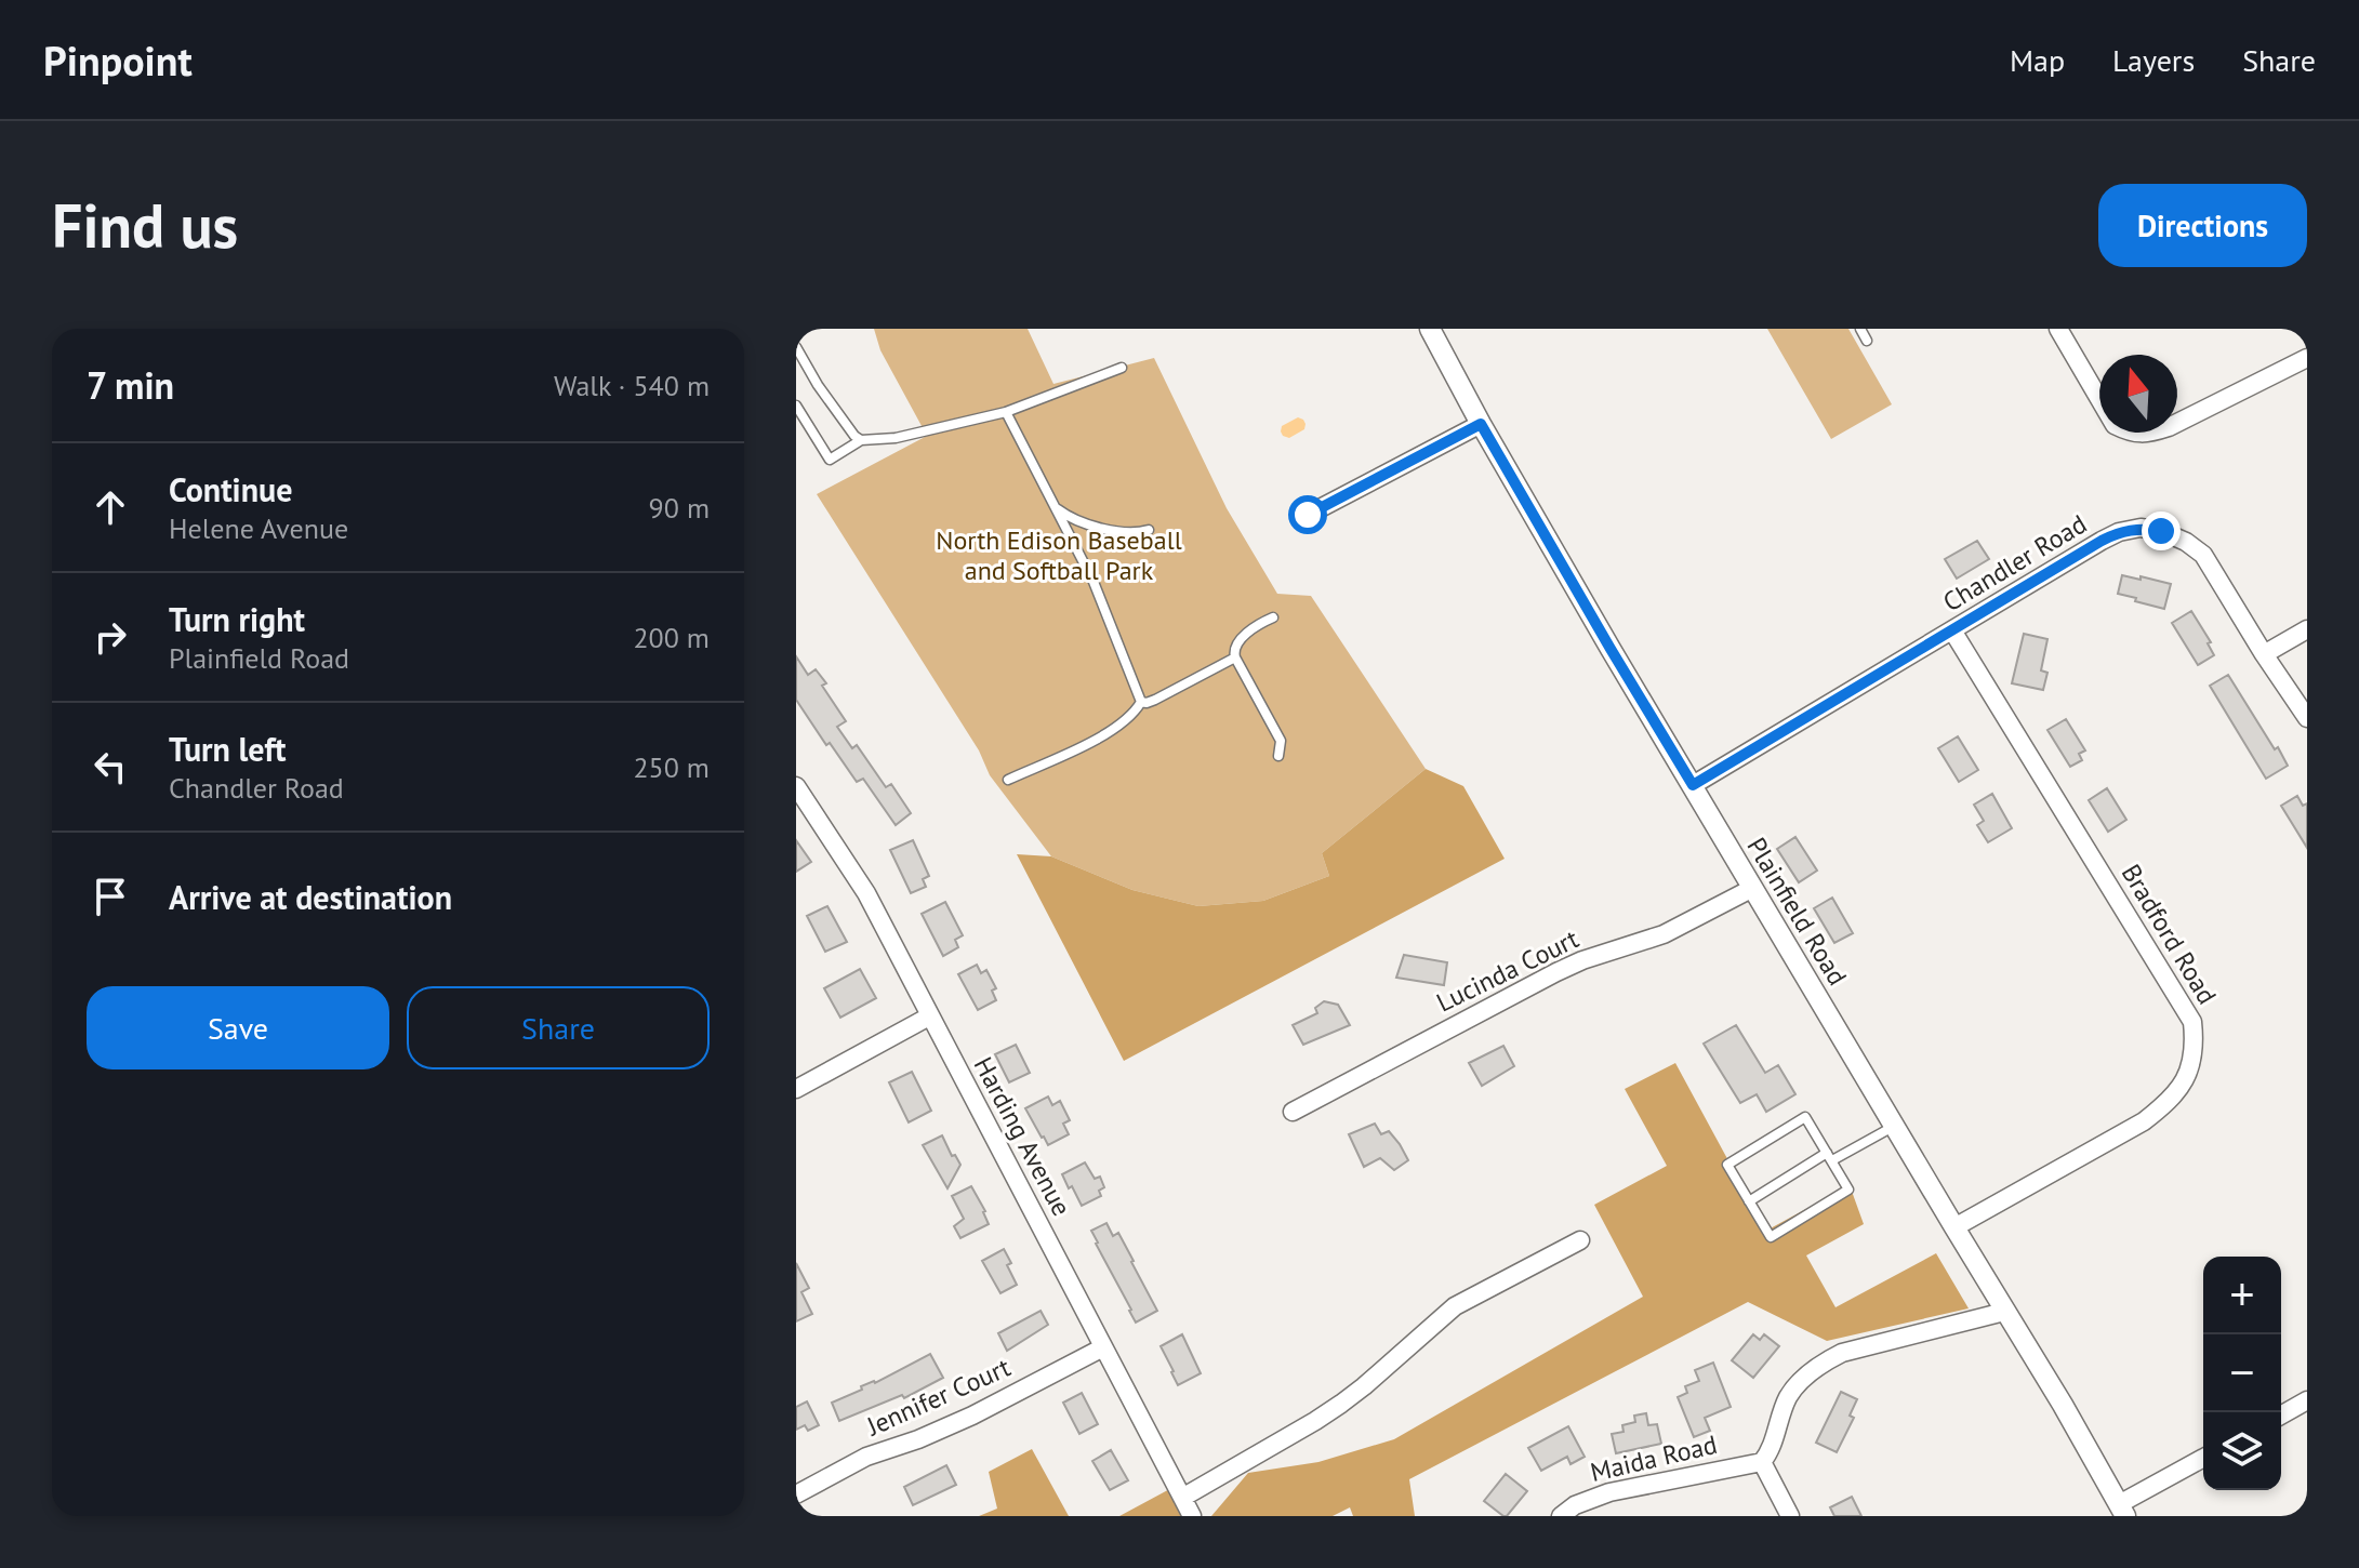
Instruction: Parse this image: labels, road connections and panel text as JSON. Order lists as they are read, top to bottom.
{
  "streets": {
    "street": [
      "Chandler Road",
      "Plainfield Road",
      "Bradford Road",
      "Lucinda Court",
      "Harding Avenue",
      "Jennifer Court",
      "Maida Road"
    ]
  },
  "crossings": [
    ["Chandler Road", "Plainfield Road"],
    ["Chandler Road", "Bradford Road"],
    ["Plainfield Road", "Bradford Road"],
    ["Plainfield Road", "Lucinda Court"],
    ["Harding Avenue", "Jennifer Court"]
  ],
  "parks": ["North Edison Baseball and Softball Park"],
  "north": "top",
  "page": {
    "header": "Pinpoint",
    "nav": ["Map", "Layers", "Share"],
    "buttons": [
      "Directions",
      ["Save", "Share"]
    ],
    "title": "Find us",
    "heading": ["7 min", "Walk · 540 m"],
    "list": [
      ["Continue", "Helene Avenue", "90 m"],
      ["Turn right", "Plainfield Road", "200 m"],
      ["Turn left", "Chandler Road", "250 m"],
      "Arrive at destination"
    ],
    "map_buttons": ["+", "−"]
  }
}
